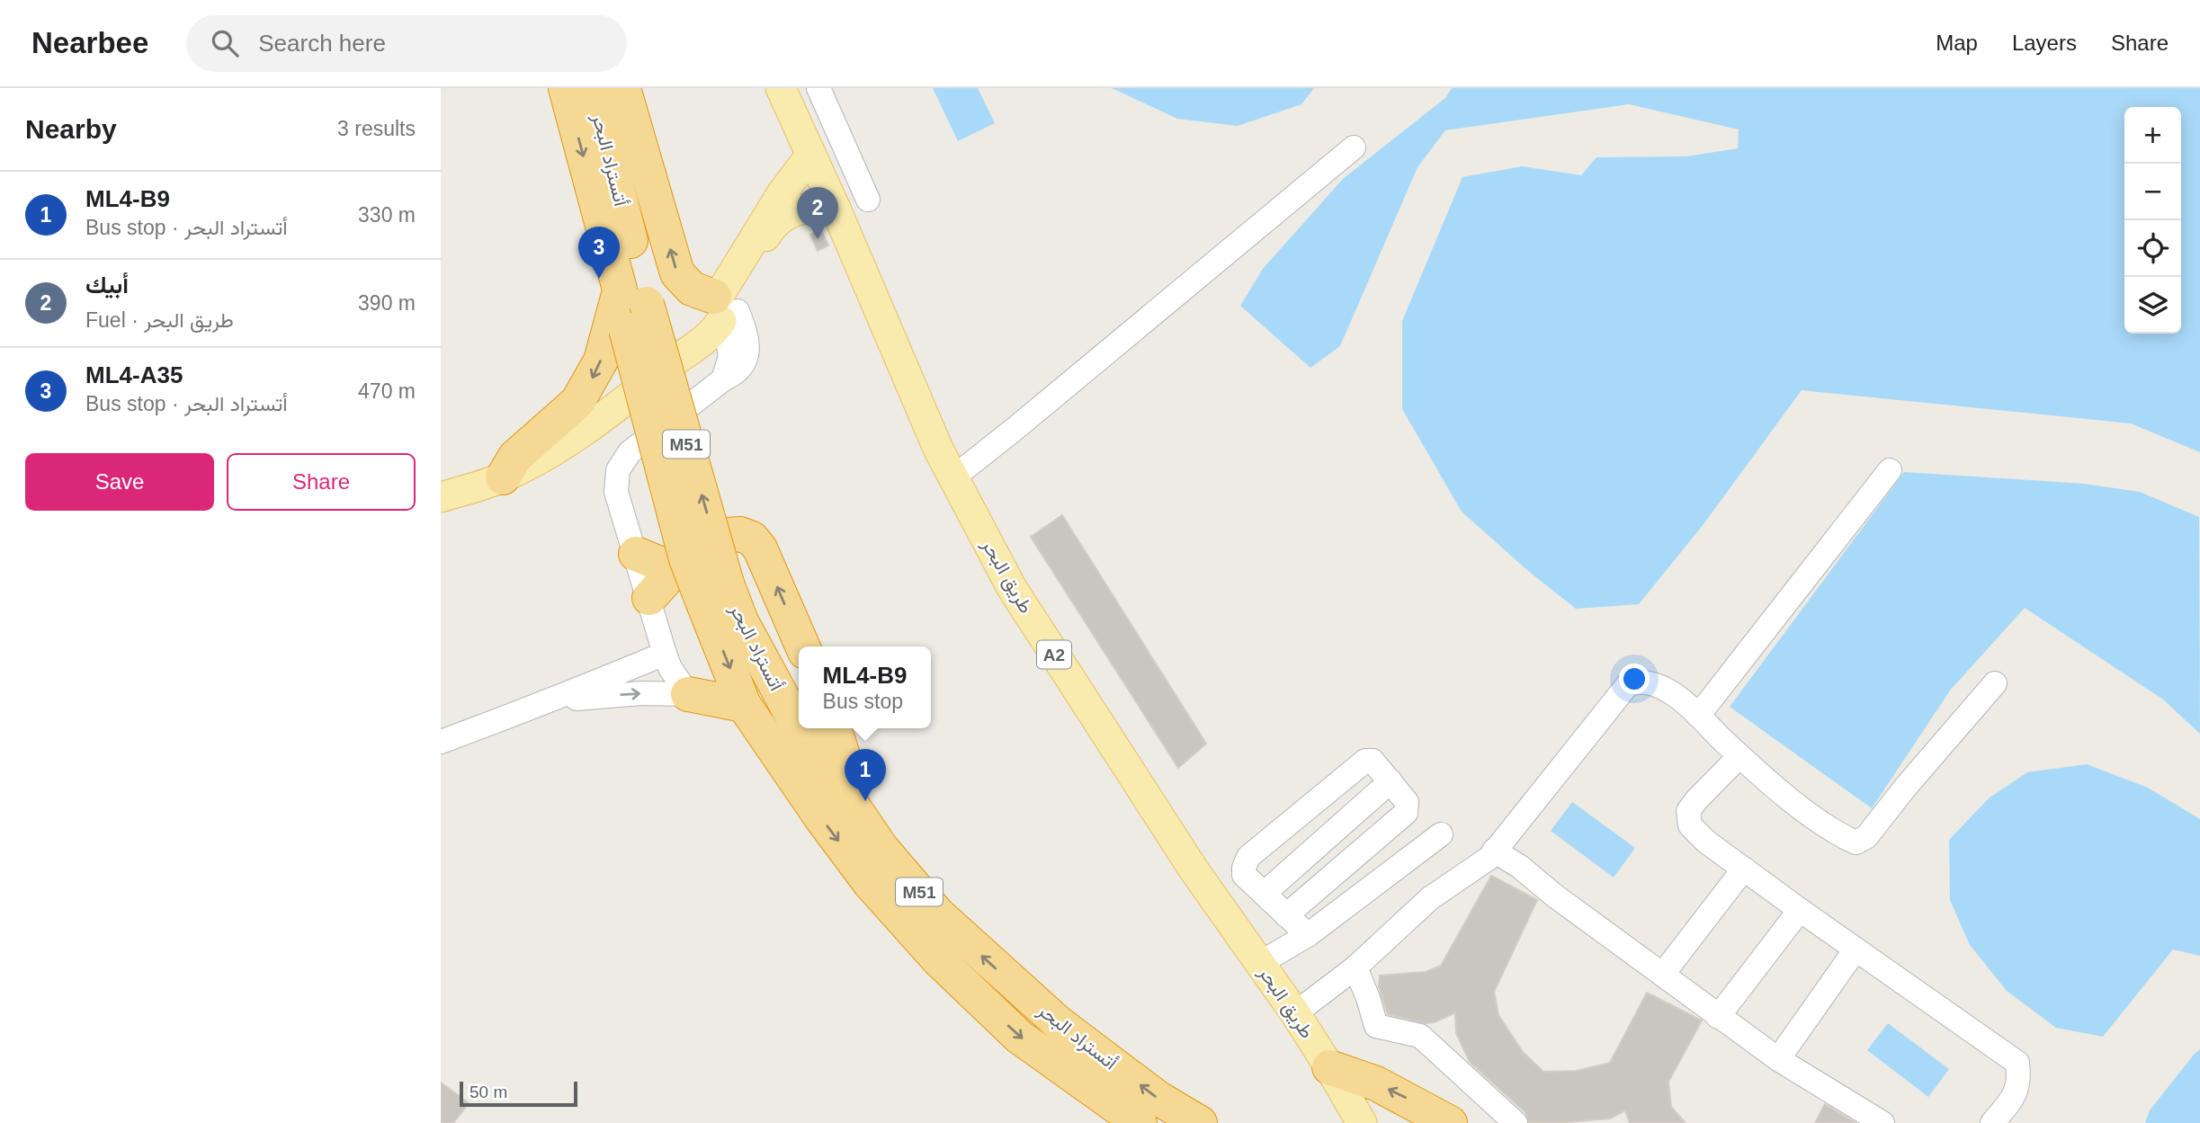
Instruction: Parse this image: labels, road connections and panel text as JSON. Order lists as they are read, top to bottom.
{
  "streets": {
    "highway": ["أتستراد البحر", "M51"],
    "main road": ["طريق البحر", "A2"]
  },
  "scale_bar": "50 m",
  "page": {
    "header": "Nearbee",
    "search": "Search here",
    "nav": ["Map", "Layers", "Share"],
    "heading": ["Nearby", "3 results"],
    "map_buttons": ["+", "−"],
    "list": [
      {
        "mark": "1",
        "name": "ML4-B9",
        "note": "Bus stop · أتستراد البحر",
        "value": "330 m"
      },
      {
        "mark": "2",
        "name": "أبيك",
        "note": "Fuel · طريق البحر",
        "value": "390 m"
      },
      {
        "mark": "3",
        "name": "ML4-A35",
        "note": "Bus stop · أتستراد البحر",
        "value": "470 m"
      }
    ],
    "pins": ["2", "3", "1"],
    "buttons": ["Save", "Share"],
    "popup": ["ML4-B9", "Bus stop"],
    "scale": "50 m"
  }
}
